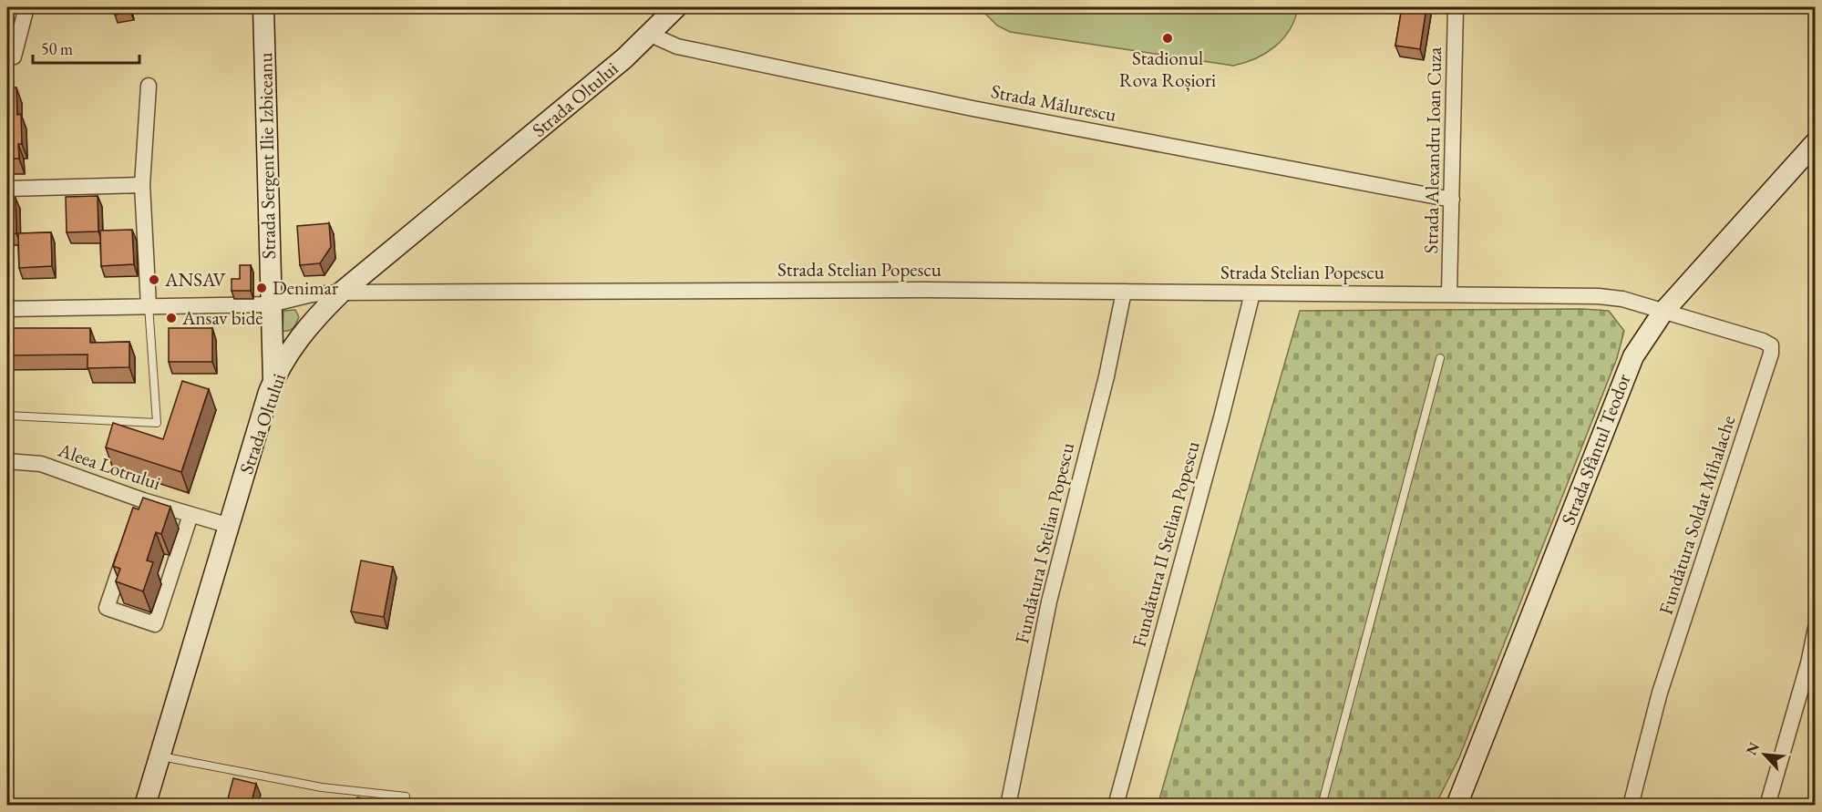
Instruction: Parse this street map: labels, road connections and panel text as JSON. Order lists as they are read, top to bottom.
{
  "streets": {
    "main road": ["Strada Oltului", "Strada Sergent Ilie Izbiceanu", "Strada Sfântul Teodor"],
    "street": [
      "Strada Mălurescu",
      "Strada Alexandru Ioan Cuza",
      "Strada Stelian Popescu",
      "Aleea Lotrului",
      "Fundătura Soldat Mihalache",
      "Fundătura I Stelian Popescu",
      "Fundătura II Stelian Popescu"
    ]
  },
  "crossings": [
    ["Strada Oltului", "Strada Mălurescu"],
    ["Strada Oltului", "Strada Sergent Ilie Izbiceanu"],
    ["Strada Oltului", "Strada Stelian Popescu"],
    ["Strada Oltului", "Aleea Lotrului"],
    ["Strada Mălurescu", "Strada Alexandru Ioan Cuza"],
    ["Strada Alexandru Ioan Cuza", "Strada Stelian Popescu"],
    ["Strada Sergent Ilie Izbiceanu", "Strada Stelian Popescu"],
    ["Strada Stelian Popescu", "Strada Sfântul Teodor"],
    ["Strada Stelian Popescu", "Fundătura Soldat Mihalache"],
    ["Strada Stelian Popescu", "Fundătura I Stelian Popescu"],
    ["Strada Stelian Popescu", "Fundătura II Stelian Popescu"],
    ["Strada Sfântul Teodor", "Fundătura Soldat Mihalache"]
  ],
  "places": [
    "Stadionul Rova Roșiori",
    "ANSAV",
    "Denimar",
    "Ansav bide"
  ],
  "scale_bar": "50 m",
  "north": "top left"
}
